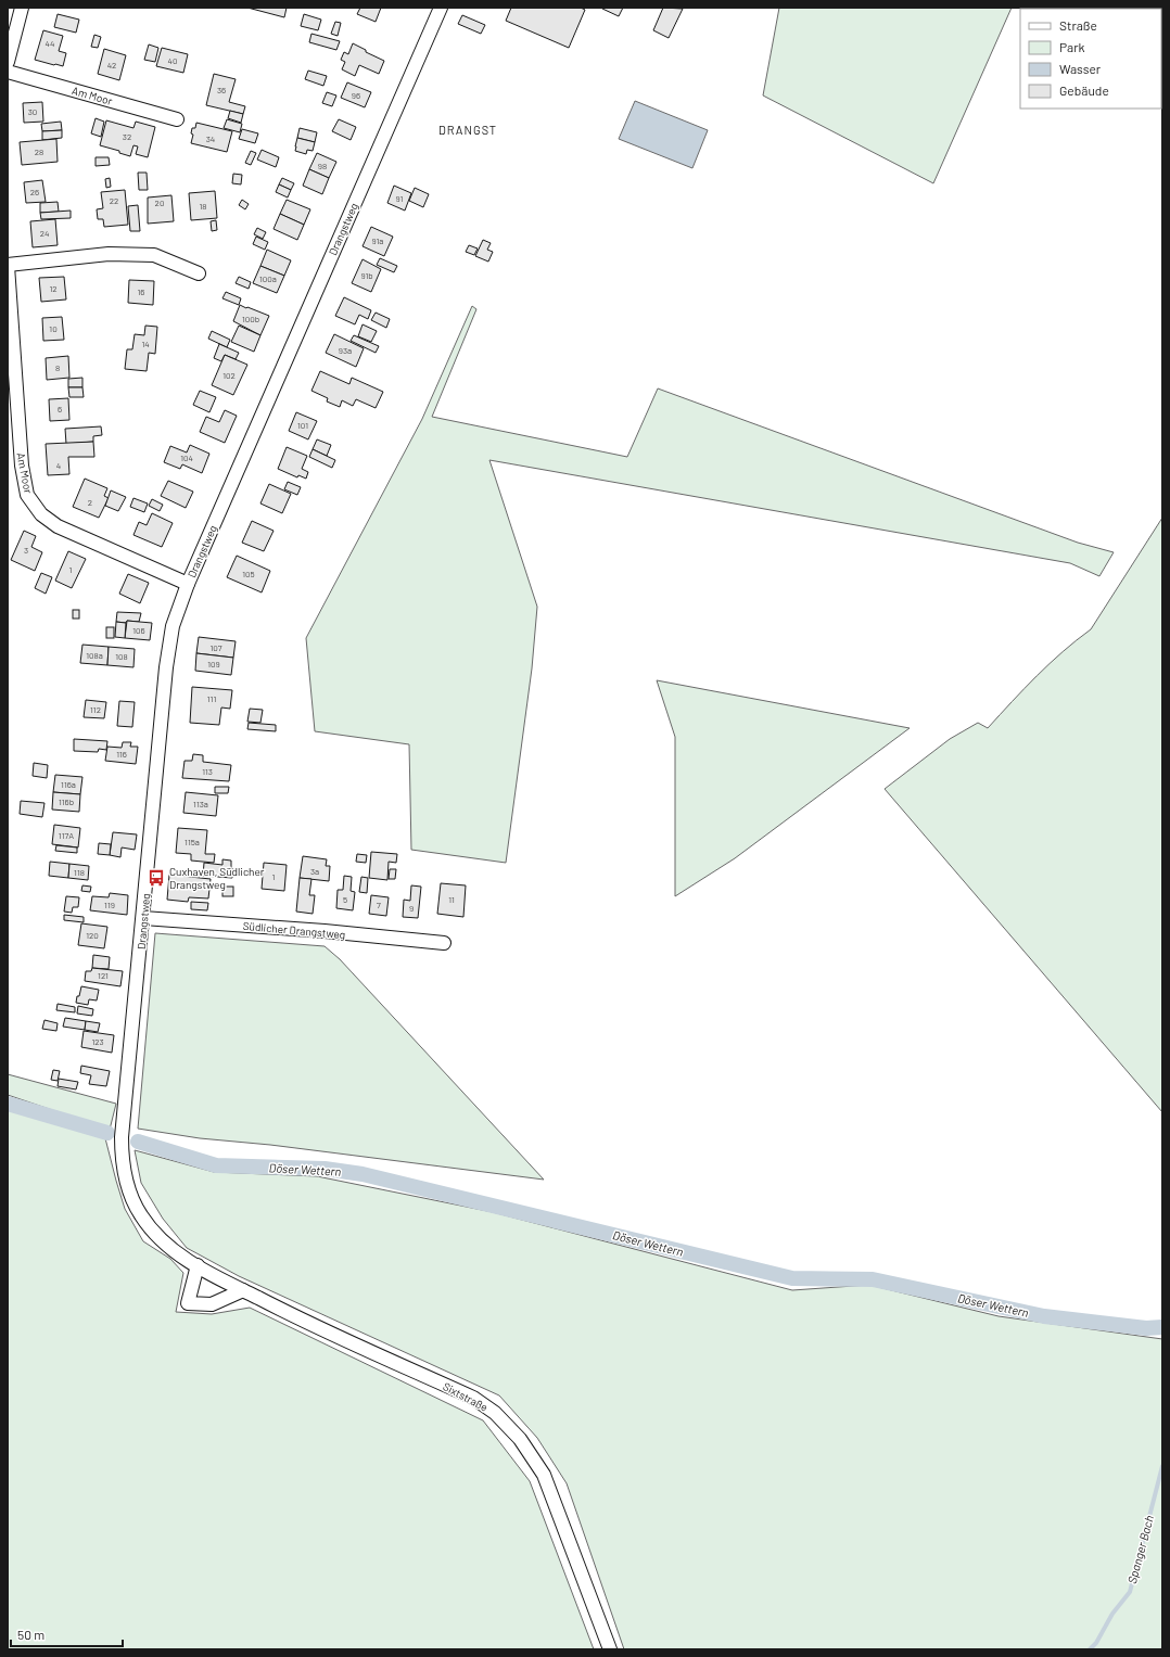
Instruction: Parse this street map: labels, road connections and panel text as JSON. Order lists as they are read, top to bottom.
{
  "streets": {
    "street": [
      "Am Moor",
      "Drangstweg",
      "Südlicher Drangstweg",
      "Sixtstraße"
    ]
  },
  "crossings": [
    ["Am Moor", "Drangstweg"],
    ["Drangstweg", "Südlicher Drangstweg"],
    ["Drangstweg", "Sixtstraße"]
  ],
  "districts": ["DRANGST"],
  "water": ["Döser Wettern", "Spanger Bach"],
  "places": {
    "bus stop": ["Cuxhaven, Südlicher Drangstweg"]
  },
  "house_numbers": [
    "44",
    "40",
    "42",
    "36",
    "96",
    "30",
    "32",
    "34",
    "28",
    "98",
    "26",
    "91",
    "22",
    "20",
    "18",
    "24",
    "91a",
    "91b",
    "100a",
    "12",
    "16",
    "100b",
    "10",
    "14",
    "93a",
    "8",
    "102",
    "6",
    "101",
    "104",
    "4",
    "2",
    "3",
    "1",
    "105",
    "106",
    "107",
    "108a",
    "108",
    "109",
    "111",
    "112",
    "116",
    "113",
    "116a",
    "116b",
    "113a",
    "117A",
    "115a",
    "3a",
    "118",
    "1",
    "5",
    "11",
    "119",
    "7",
    "9",
    "120",
    "121",
    "123"
  ],
  "legend": [
    "Straße",
    "Park",
    "Wasser",
    "Gebäude"
  ],
  "scale_bar": "50 m"
}
